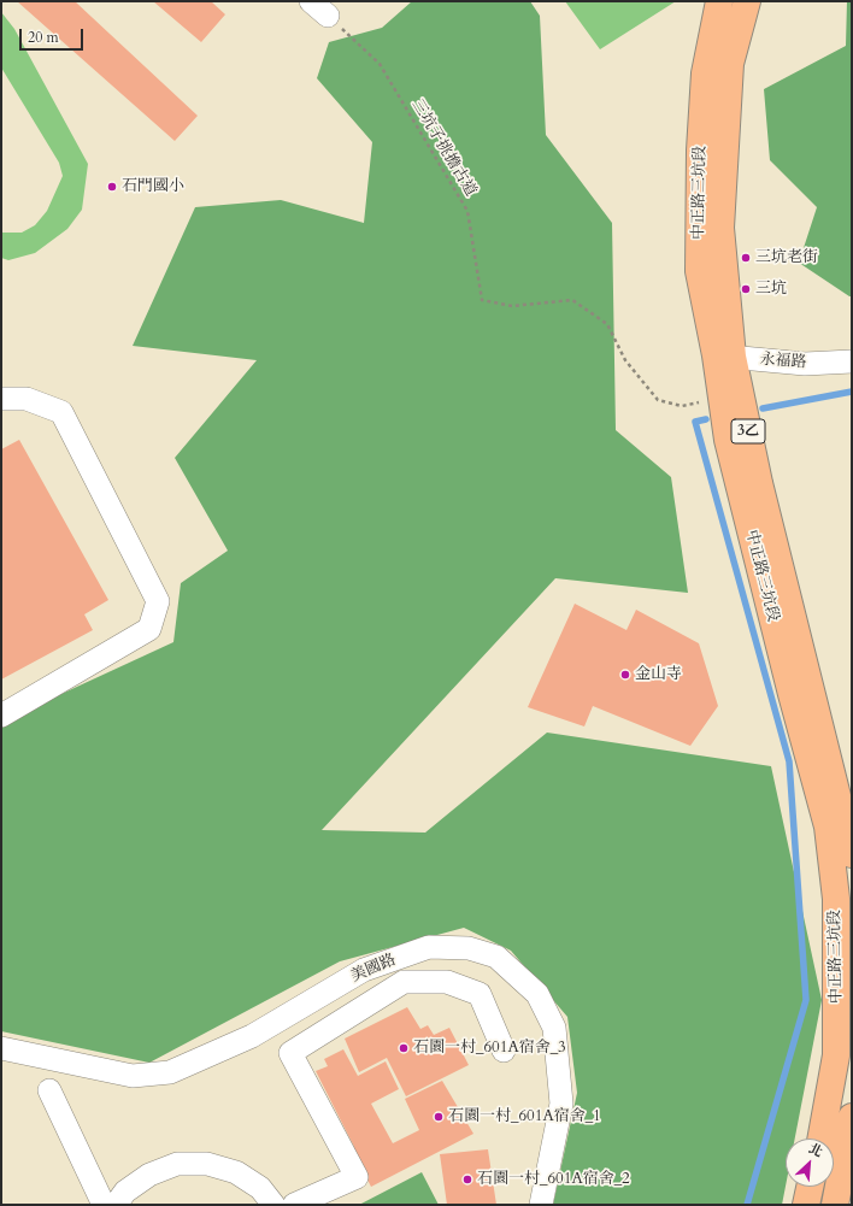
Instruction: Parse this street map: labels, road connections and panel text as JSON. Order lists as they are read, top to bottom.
{
  "streets": {
    "main road": ["中正路三坑段", "3乙"],
    "street": ["永福路", "美國路"],
    "path": ["三坑子挑擔古道"]
  },
  "crossings": [
    ["中正路三坑段", "永福路"]
  ],
  "places": [
    "石門國小",
    "三坑老街",
    "三坑",
    "金山寺",
    "石園一村_601A宿舍_3",
    "石園一村_601A宿舍_1",
    "石園一村_601A宿舍_2"
  ],
  "scale_bar": "20 m",
  "north": "top right"
}
